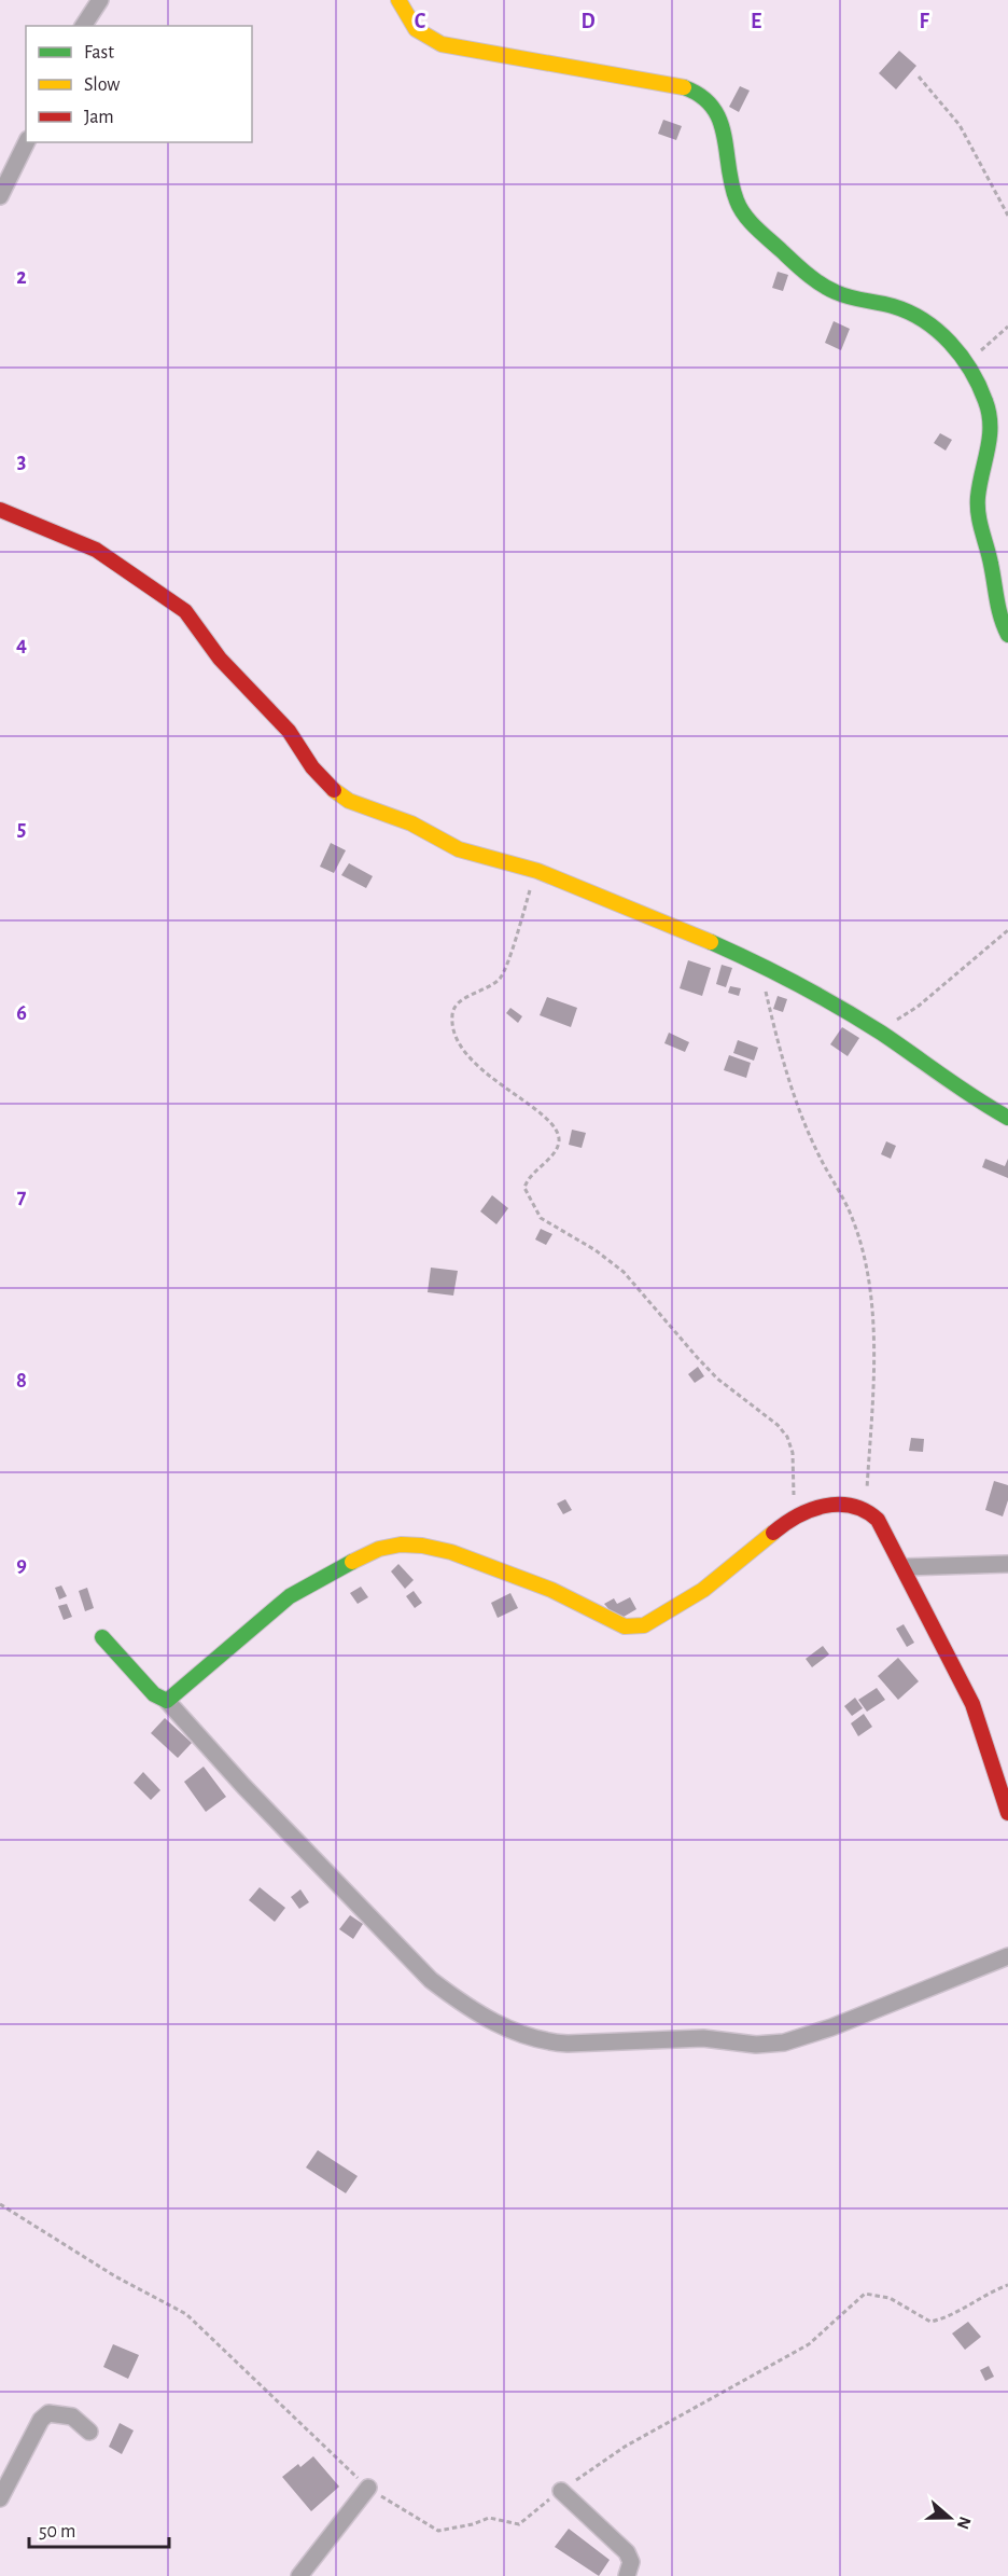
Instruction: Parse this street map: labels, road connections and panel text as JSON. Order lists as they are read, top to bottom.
{
  "legend": ["Fast", "Slow", "Jam"],
  "scale_bar": "50 m",
  "north": "right",
  "grid": {
    "columns": [
      "C",
      "D",
      "E",
      "F"
    ],
    "rows": [
      "2",
      "3",
      "4",
      "5",
      "6",
      "7",
      "8",
      "9"
    ]
  }
}
